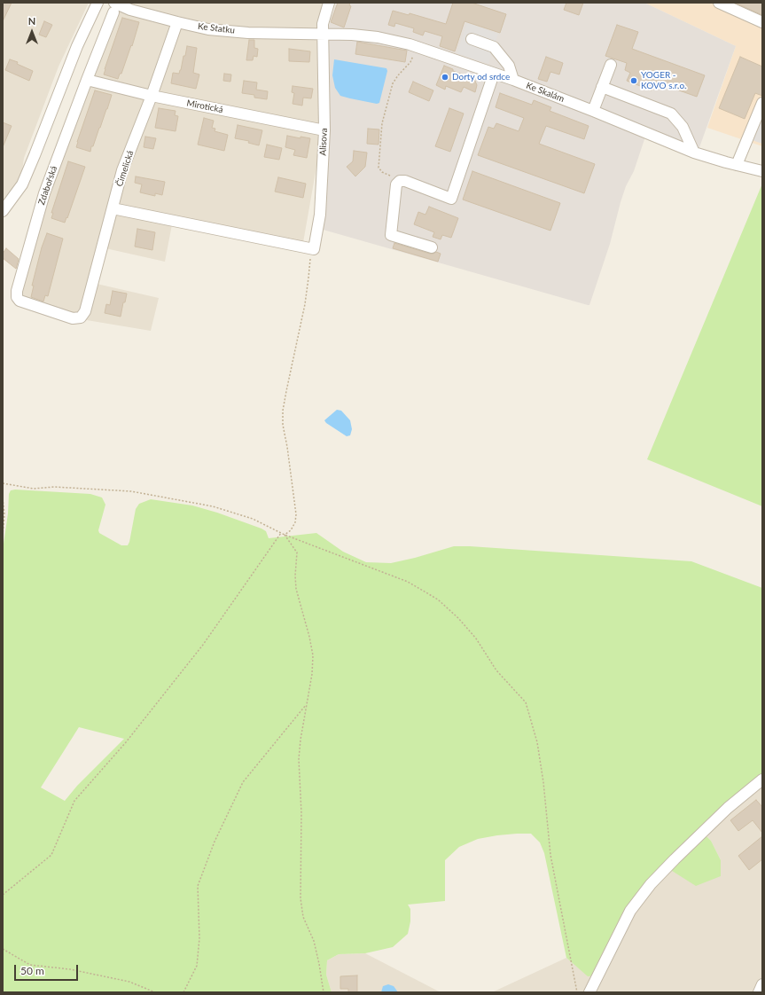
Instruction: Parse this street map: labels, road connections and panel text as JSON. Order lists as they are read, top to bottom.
{
  "streets": {
    "street": [
      "Ke Statku",
      "Ke Skalám",
      "Mirotická",
      "Alisova",
      "Čimelická",
      "Zdabořská"
    ]
  },
  "crossings": [
    ["Ke Statku", "Ke Skalám"],
    ["Ke Statku", "Alisova"],
    ["Ke Statku", "Čimelická"],
    ["Ke Statku", "Zdabořská"],
    ["Ke Skalám", "Alisova"],
    ["Mirotická", "Alisova"],
    ["Mirotická", "Čimelická"],
    ["Mirotická", "Zdabořská"],
    ["Čimelická", "Zdabořská"]
  ],
  "places": ["Dorty od srdce", "YOGER - KOVO s.r.o."],
  "scale_bar": "50 m",
  "north": "top"
}
